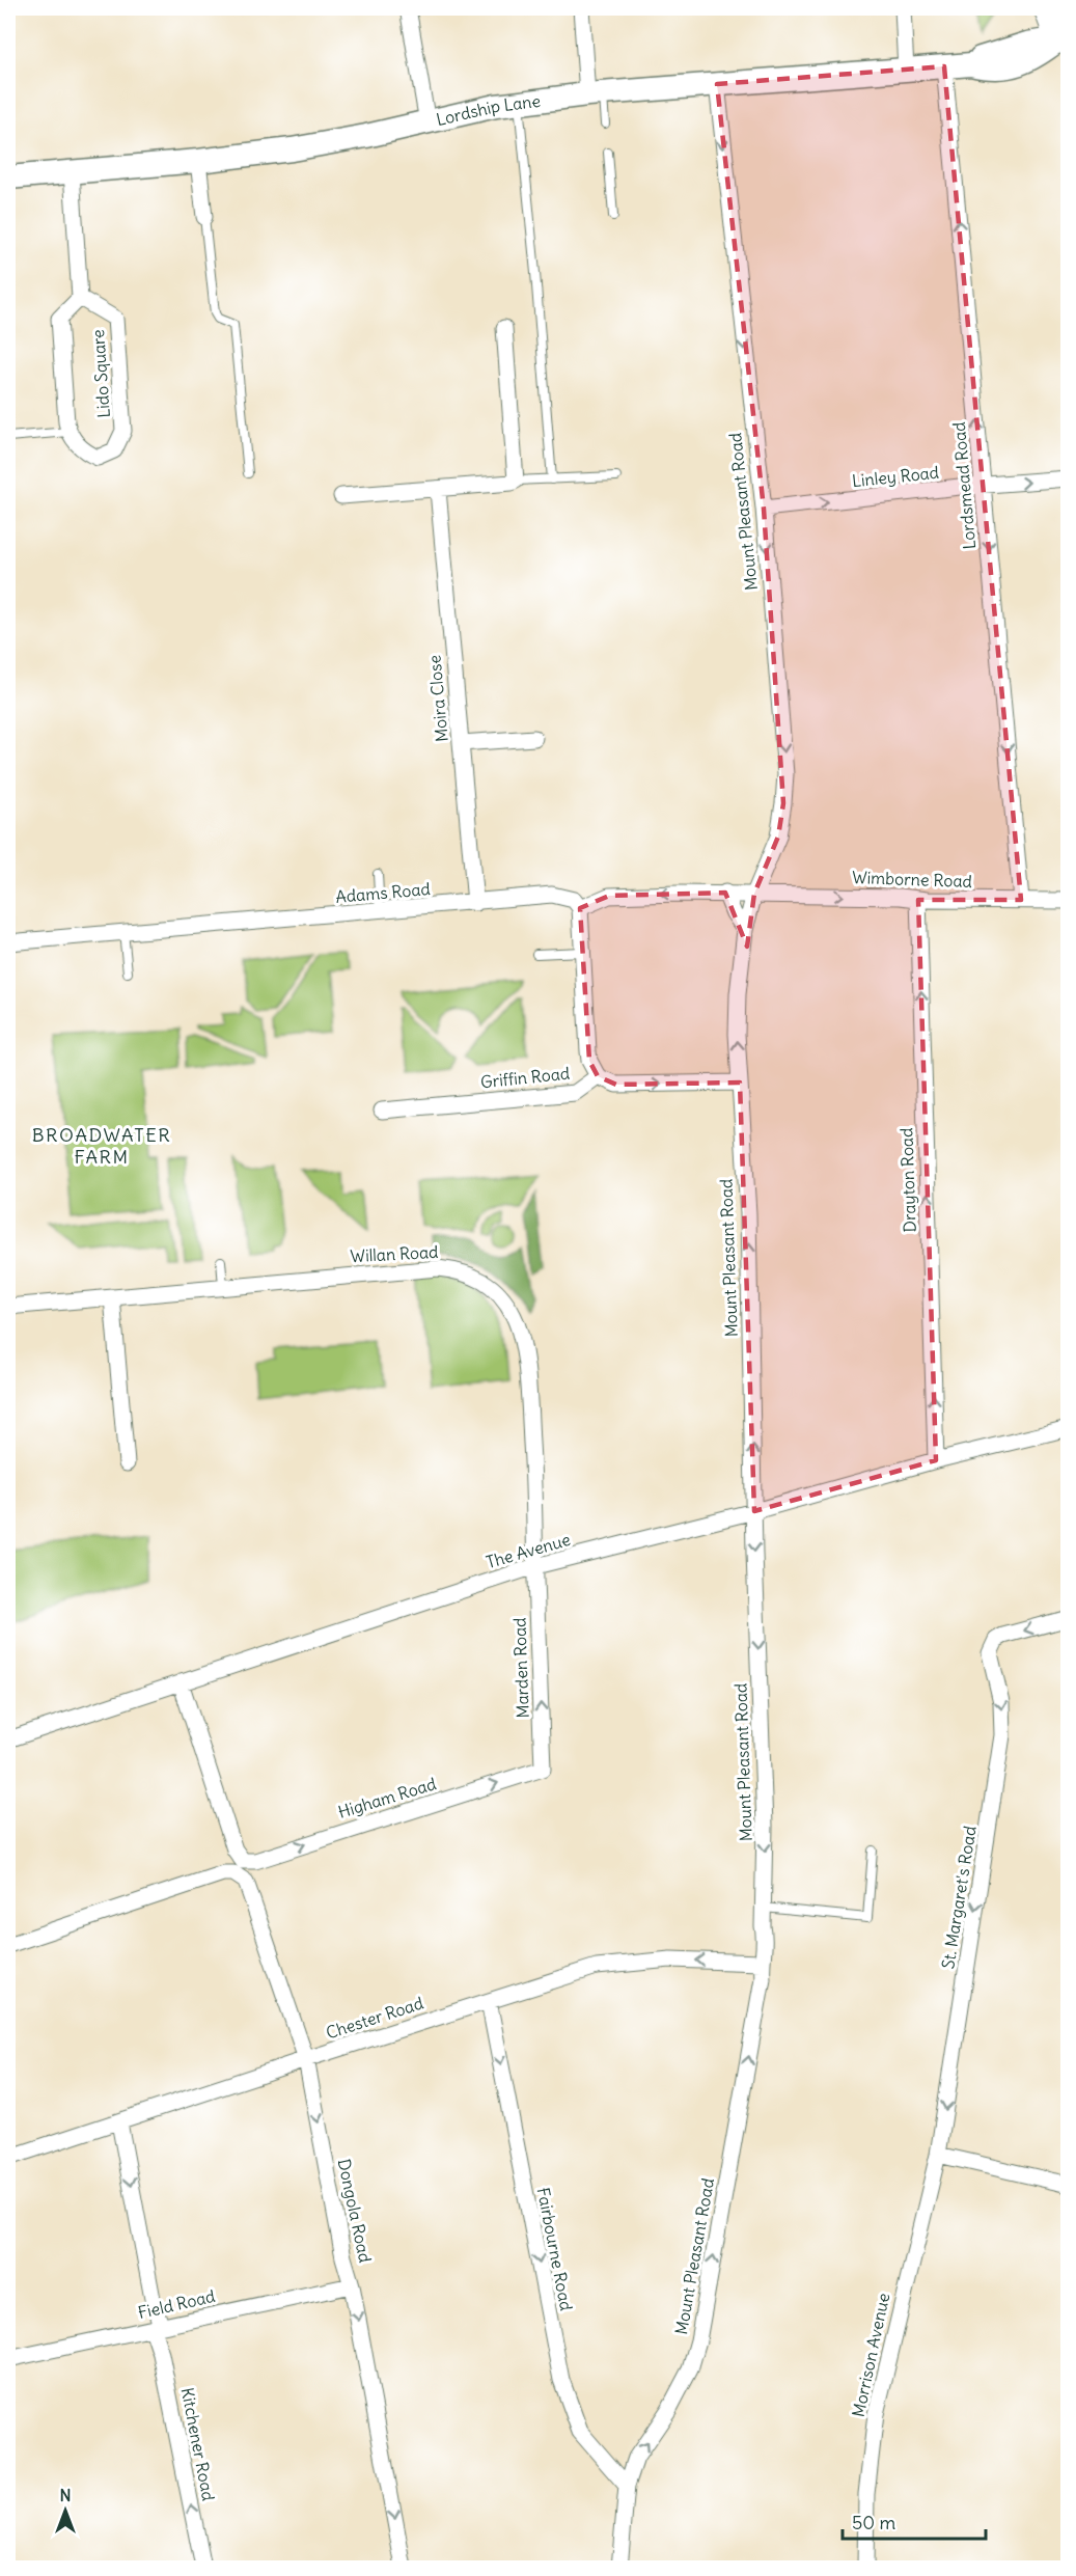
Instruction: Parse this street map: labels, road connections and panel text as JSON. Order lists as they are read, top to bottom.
{
  "streets": {
    "main road": ["Lordship Lane"],
    "street": [
      "Lido Square",
      "Linley Road",
      "Lordsmead Road",
      "Mount Pleasant Road",
      "Moira Close",
      "Wimborne Road",
      "Adams Road",
      "Griffin Road",
      "Drayton Road",
      "Willan Road",
      "The Avenue",
      "Marden Road",
      "Higham Road",
      "St. Margaret's Road",
      "Chester Road",
      "Dongola Road",
      "Fairbourne Road",
      "Field Road",
      "Morrison Avenue",
      "Kitchener Road"
    ]
  },
  "crossings": [
    ["Lordship Lane", "Lordsmead Road"],
    ["Lordship Lane", "Mount Pleasant Road"],
    ["Linley Road", "Lordsmead Road"],
    ["Linley Road", "Mount Pleasant Road"],
    ["Lordsmead Road", "Wimborne Road"],
    ["Mount Pleasant Road", "Wimborne Road"],
    ["Mount Pleasant Road", "The Avenue"],
    ["Mount Pleasant Road", "Chester Road"],
    ["Mount Pleasant Road", "Fairbourne Road"],
    ["Moira Close", "Adams Road"],
    ["Wimborne Road", "Drayton Road"],
    ["Drayton Road", "The Avenue"],
    ["Willan Road", "The Avenue"],
    ["Willan Road", "Marden Road"],
    ["The Avenue", "Marden Road"],
    ["The Avenue", "Dongola Road"],
    ["Marden Road", "Higham Road"],
    ["Higham Road", "Dongola Road"],
    ["St. Margaret's Road", "Morrison Avenue"],
    ["Chester Road", "Dongola Road"],
    ["Chester Road", "Fairbourne Road"],
    ["Chester Road", "Kitchener Road"],
    ["Dongola Road", "Field Road"],
    ["Field Road", "Kitchener Road"]
  ],
  "one_way": [
    "Linley Road",
    "Wimborne Road",
    "Drayton Road",
    "Marden Road",
    "Higham Road",
    "St. Margaret's Road",
    "Chester Road",
    "Dongola Road",
    "Fairbourne Road"
  ],
  "districts": ["BROADWATER FARM"],
  "scale_bar": "50 m",
  "north": "top"
}
